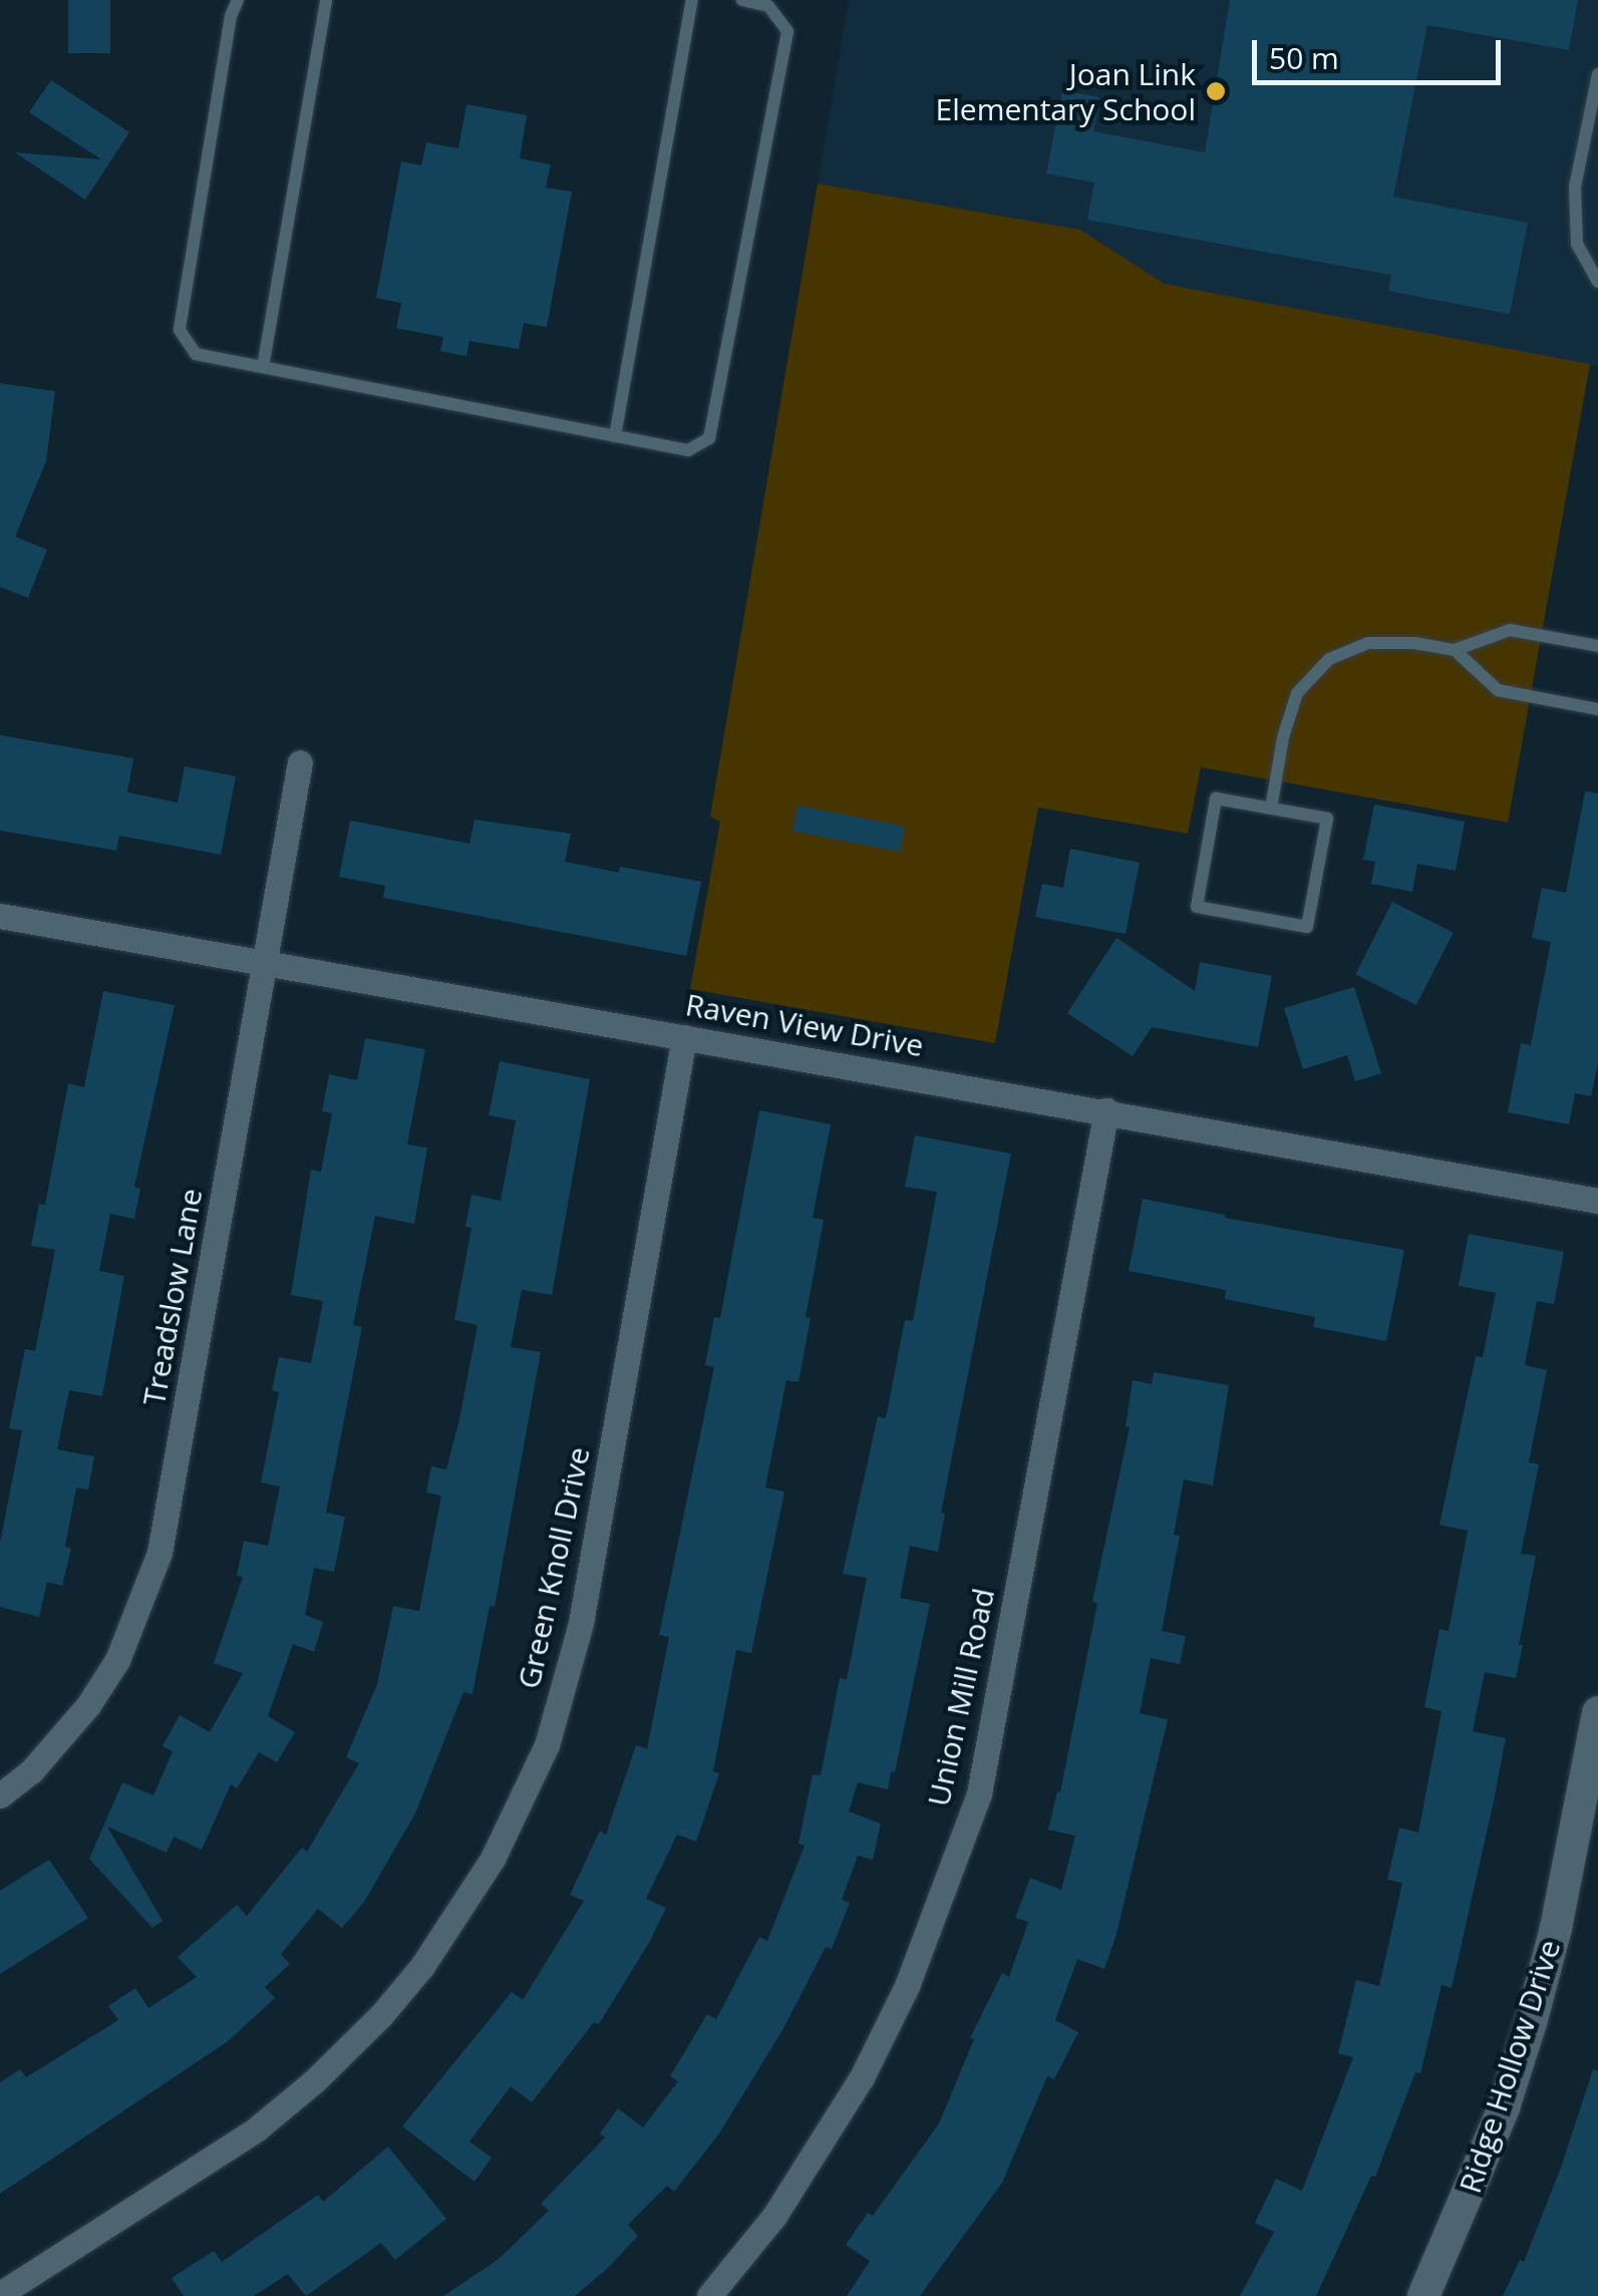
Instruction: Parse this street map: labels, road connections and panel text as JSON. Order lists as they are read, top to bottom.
{
  "streets": {
    "street": [
      "Raven View Drive",
      "Treadslow Lane",
      "Green Knoll Drive",
      "Union Mill Road",
      "Ridge Hollow Drive"
    ]
  },
  "crossings": [
    ["Raven View Drive", "Treadslow Lane"],
    ["Raven View Drive", "Green Knoll Drive"],
    ["Raven View Drive", "Union Mill Road"]
  ],
  "places": ["Joan Link Elementary School"],
  "scale_bar": "50 m"
}
